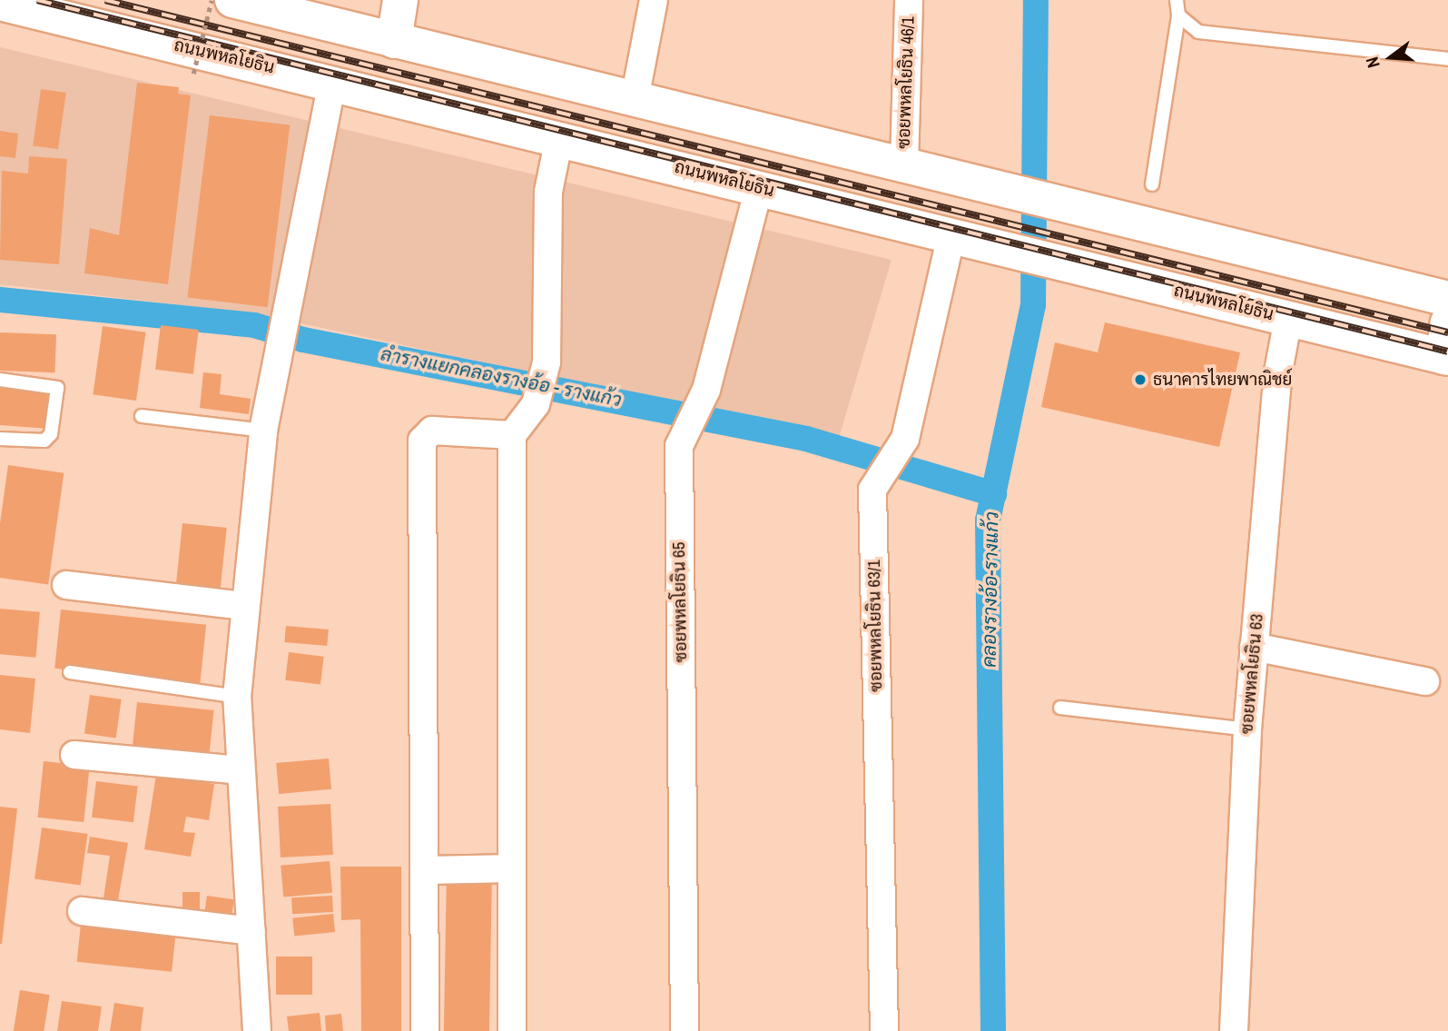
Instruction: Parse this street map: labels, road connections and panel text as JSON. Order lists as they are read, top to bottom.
{
  "streets": {
    "main road": ["ถนนพหลโยธิน"],
    "street": [
      "ซอยพหลโยธิน 46/1",
      "ซอยพหลโยธิน 65",
      "ซอยพหลโยธิน 63/1",
      "ซอยพหลโยธิน 63"
    ]
  },
  "crossings": [
    ["ถนนพหลโยธิน", "ซอยพหลโยธิน 65"],
    ["ถนนพหลโยธิน", "ซอยพหลโยธิน 63/1"],
    ["ถนนพหลโยธิน", "ซอยพหลโยธิน 63"]
  ],
  "water": ["ลำรางแยกคลองรางอ้อ - รางแก้ว", "คลองรางอ้อ-รางแก้ว"],
  "places": ["ธนาคารไทยพาณิชย์"],
  "north": "left"
}
